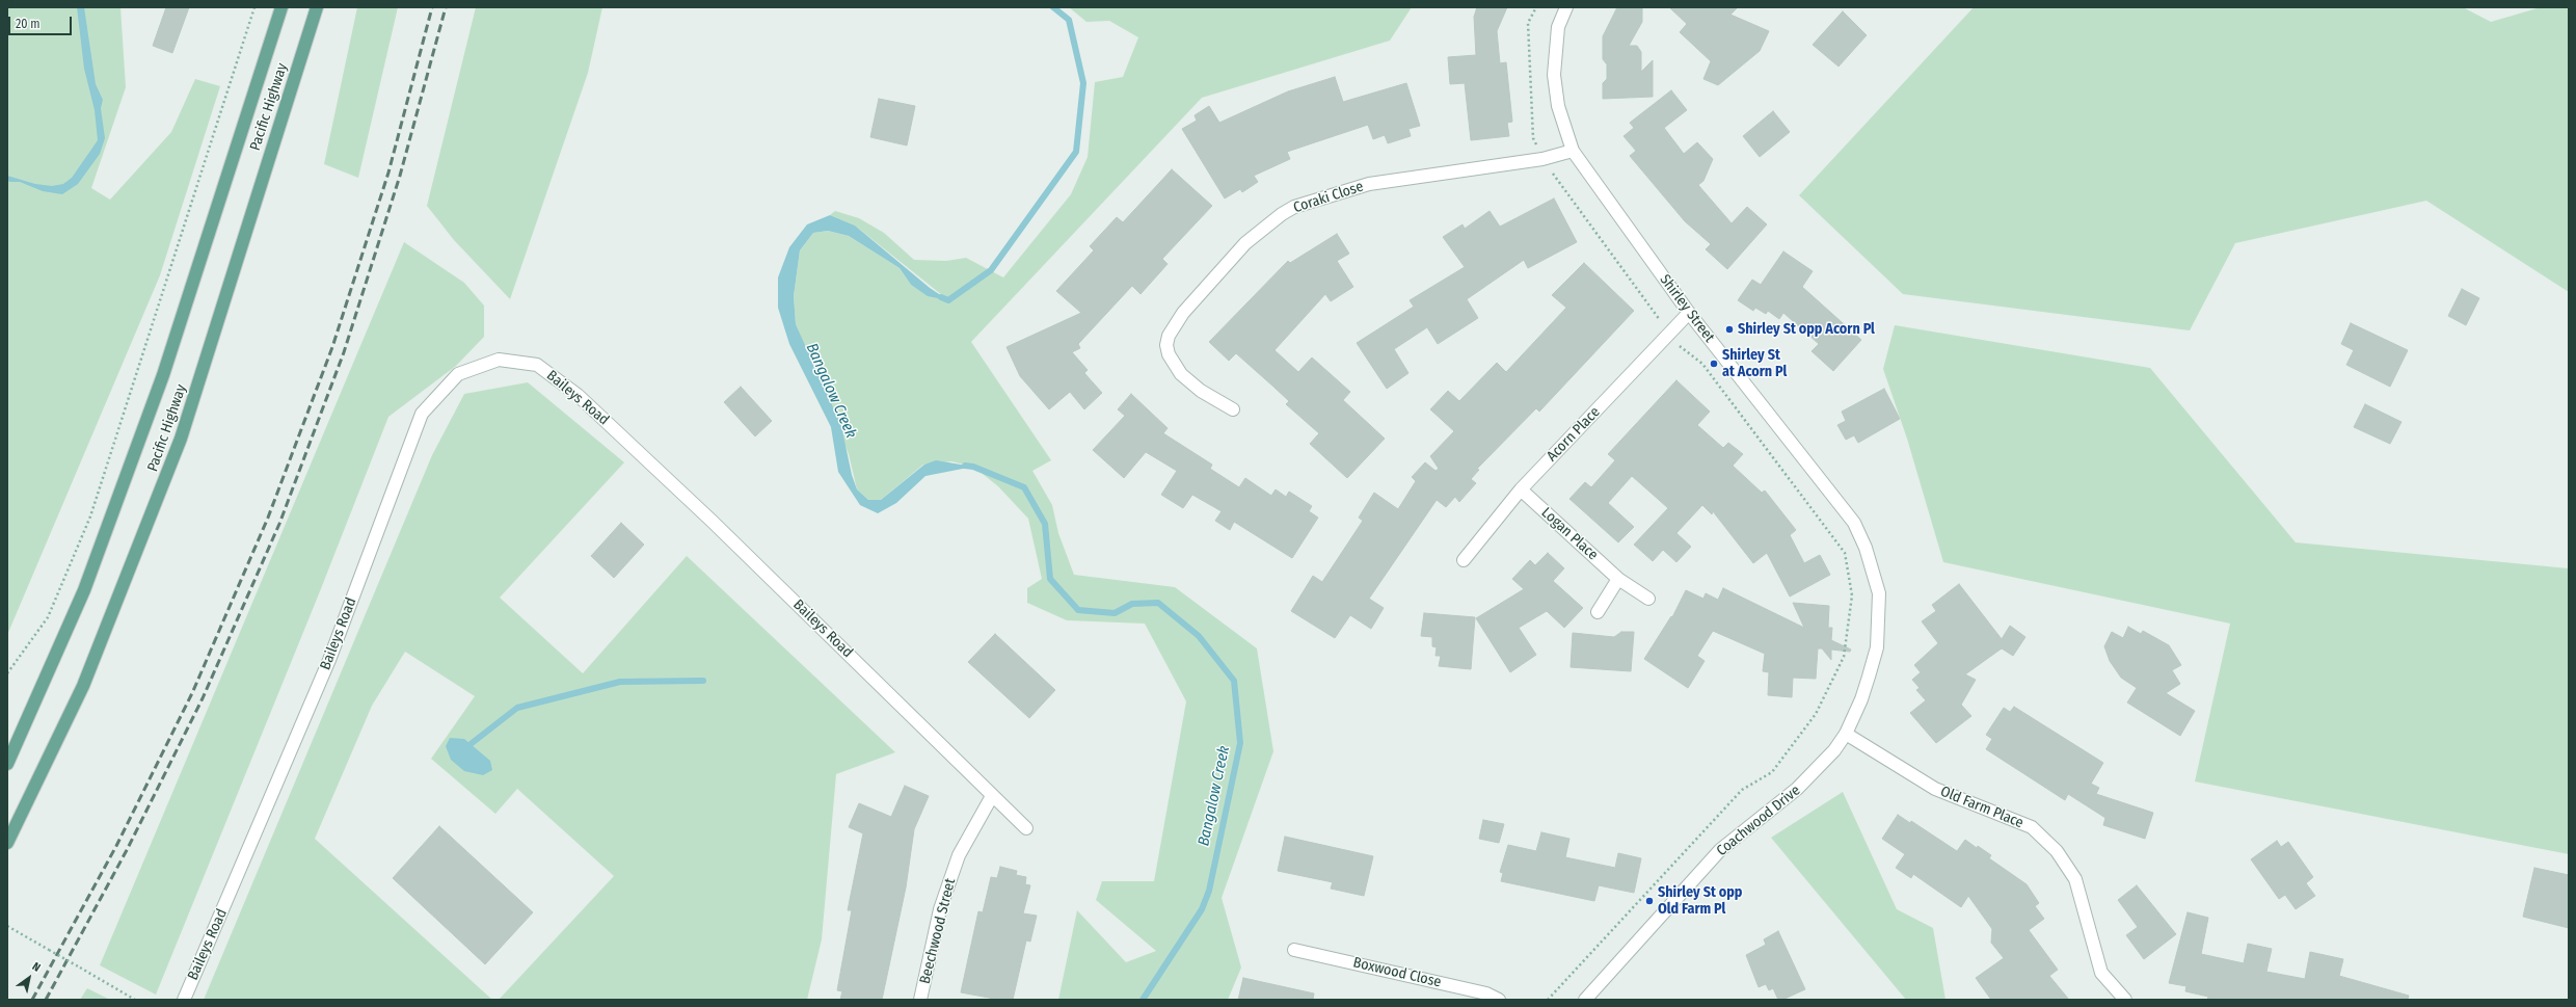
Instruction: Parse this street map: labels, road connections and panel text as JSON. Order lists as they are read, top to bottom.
{
  "streets": {
    "main road": ["Pacific Highway"],
    "street": [
      "Coraki Close",
      "Shirley Street",
      "Baileys Road",
      "Acorn Place",
      "Logan Place",
      "Old Farm Place",
      "Coachwood Drive",
      "Beechwood Street",
      "Boxwood Close"
    ]
  },
  "crossings": [
    ["Coraki Close", "Shirley Street"],
    ["Shirley Street", "Acorn Place"],
    ["Shirley Street", "Old Farm Place"],
    ["Shirley Street", "Coachwood Drive"],
    ["Baileys Road", "Beechwood Street"],
    ["Acorn Place", "Logan Place"],
    ["Old Farm Place", "Coachwood Drive"]
  ],
  "water": ["Bangalow Creek"],
  "places": ["Shirley St opp Acorn Pl", "Shirley St at Acorn Pl", "Shirley St opp Old Farm Pl"],
  "scale_bar": "20 m",
  "north": "top right"
}
